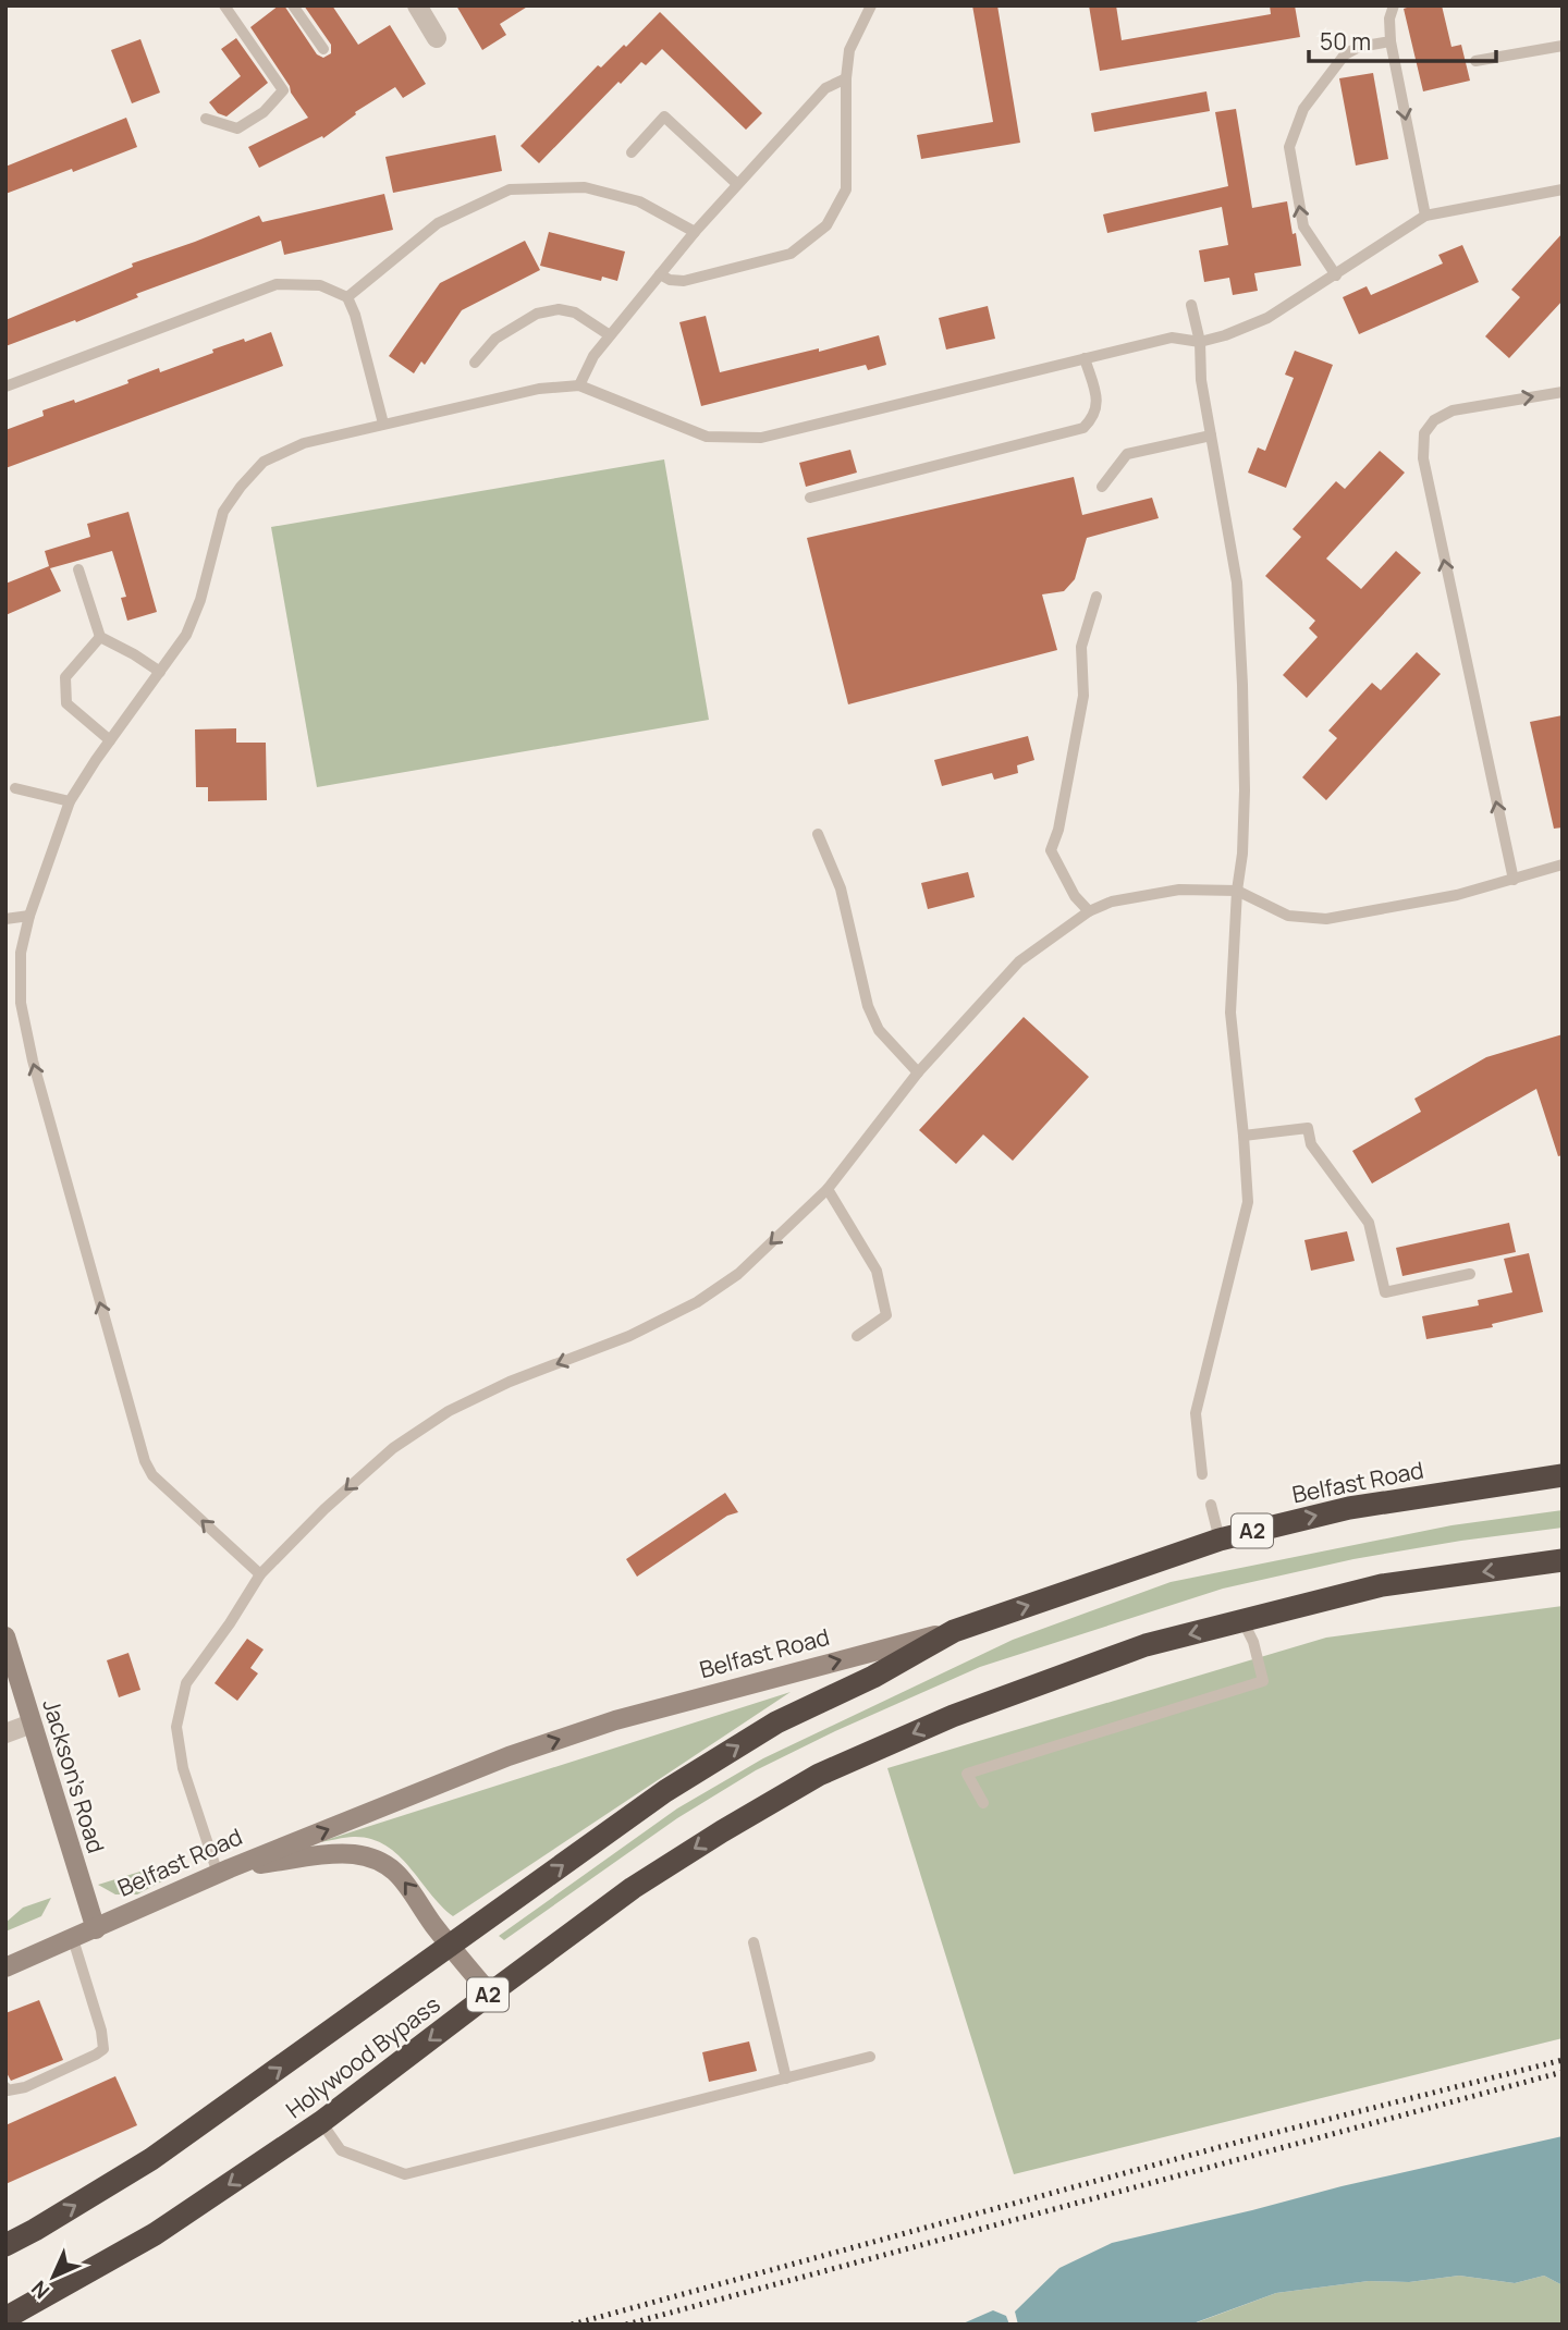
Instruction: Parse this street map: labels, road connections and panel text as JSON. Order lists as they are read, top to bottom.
{
  "streets": {
    "highway": ["Belfast Road", "A2", "Holywood Bypass"],
    "main road": ["Jackson's Road"]
  },
  "crossings": [
    ["Belfast Road", "Jackson's Road"],
    ["Belfast Road", "Holywood Bypass"],
    ["A2", "Holywood Bypass"]
  ],
  "one_way": ["Belfast Road"],
  "scale_bar": "50 m",
  "north": "bottom left"
}
